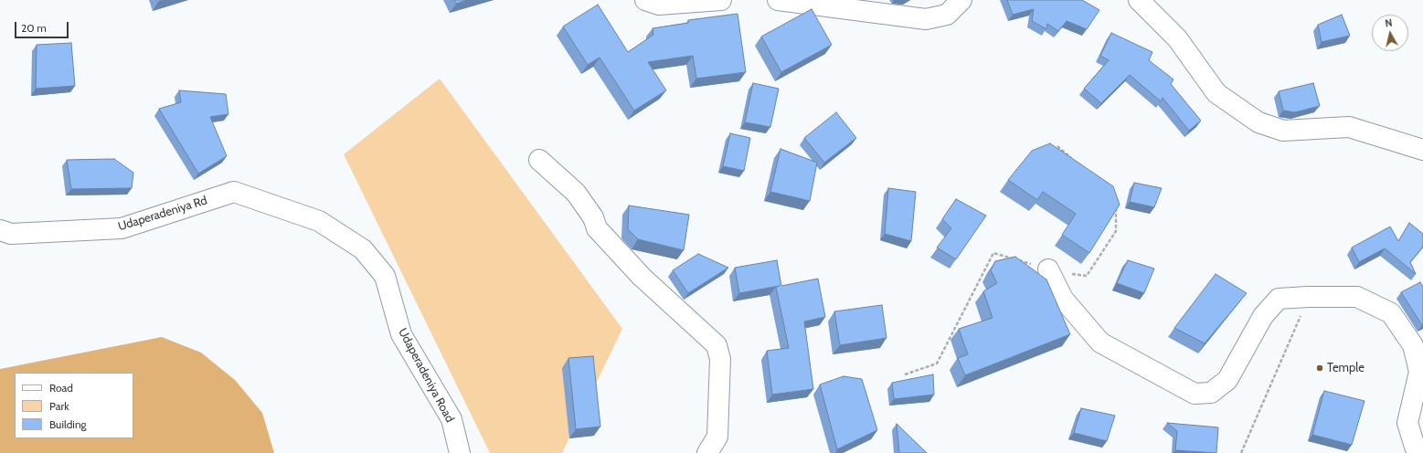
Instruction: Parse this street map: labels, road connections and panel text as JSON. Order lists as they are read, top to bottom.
{
  "streets": {
    "street": ["Udaperadeniya Rd", "Udaperadeniya Road"]
  },
  "crossings": [
    ["Udaperadeniya Rd", "Udaperadeniya Road"]
  ],
  "places": ["Temple"],
  "legend": ["Road", "Park", "Building"],
  "scale_bar": "20 m",
  "north": "top"
}
